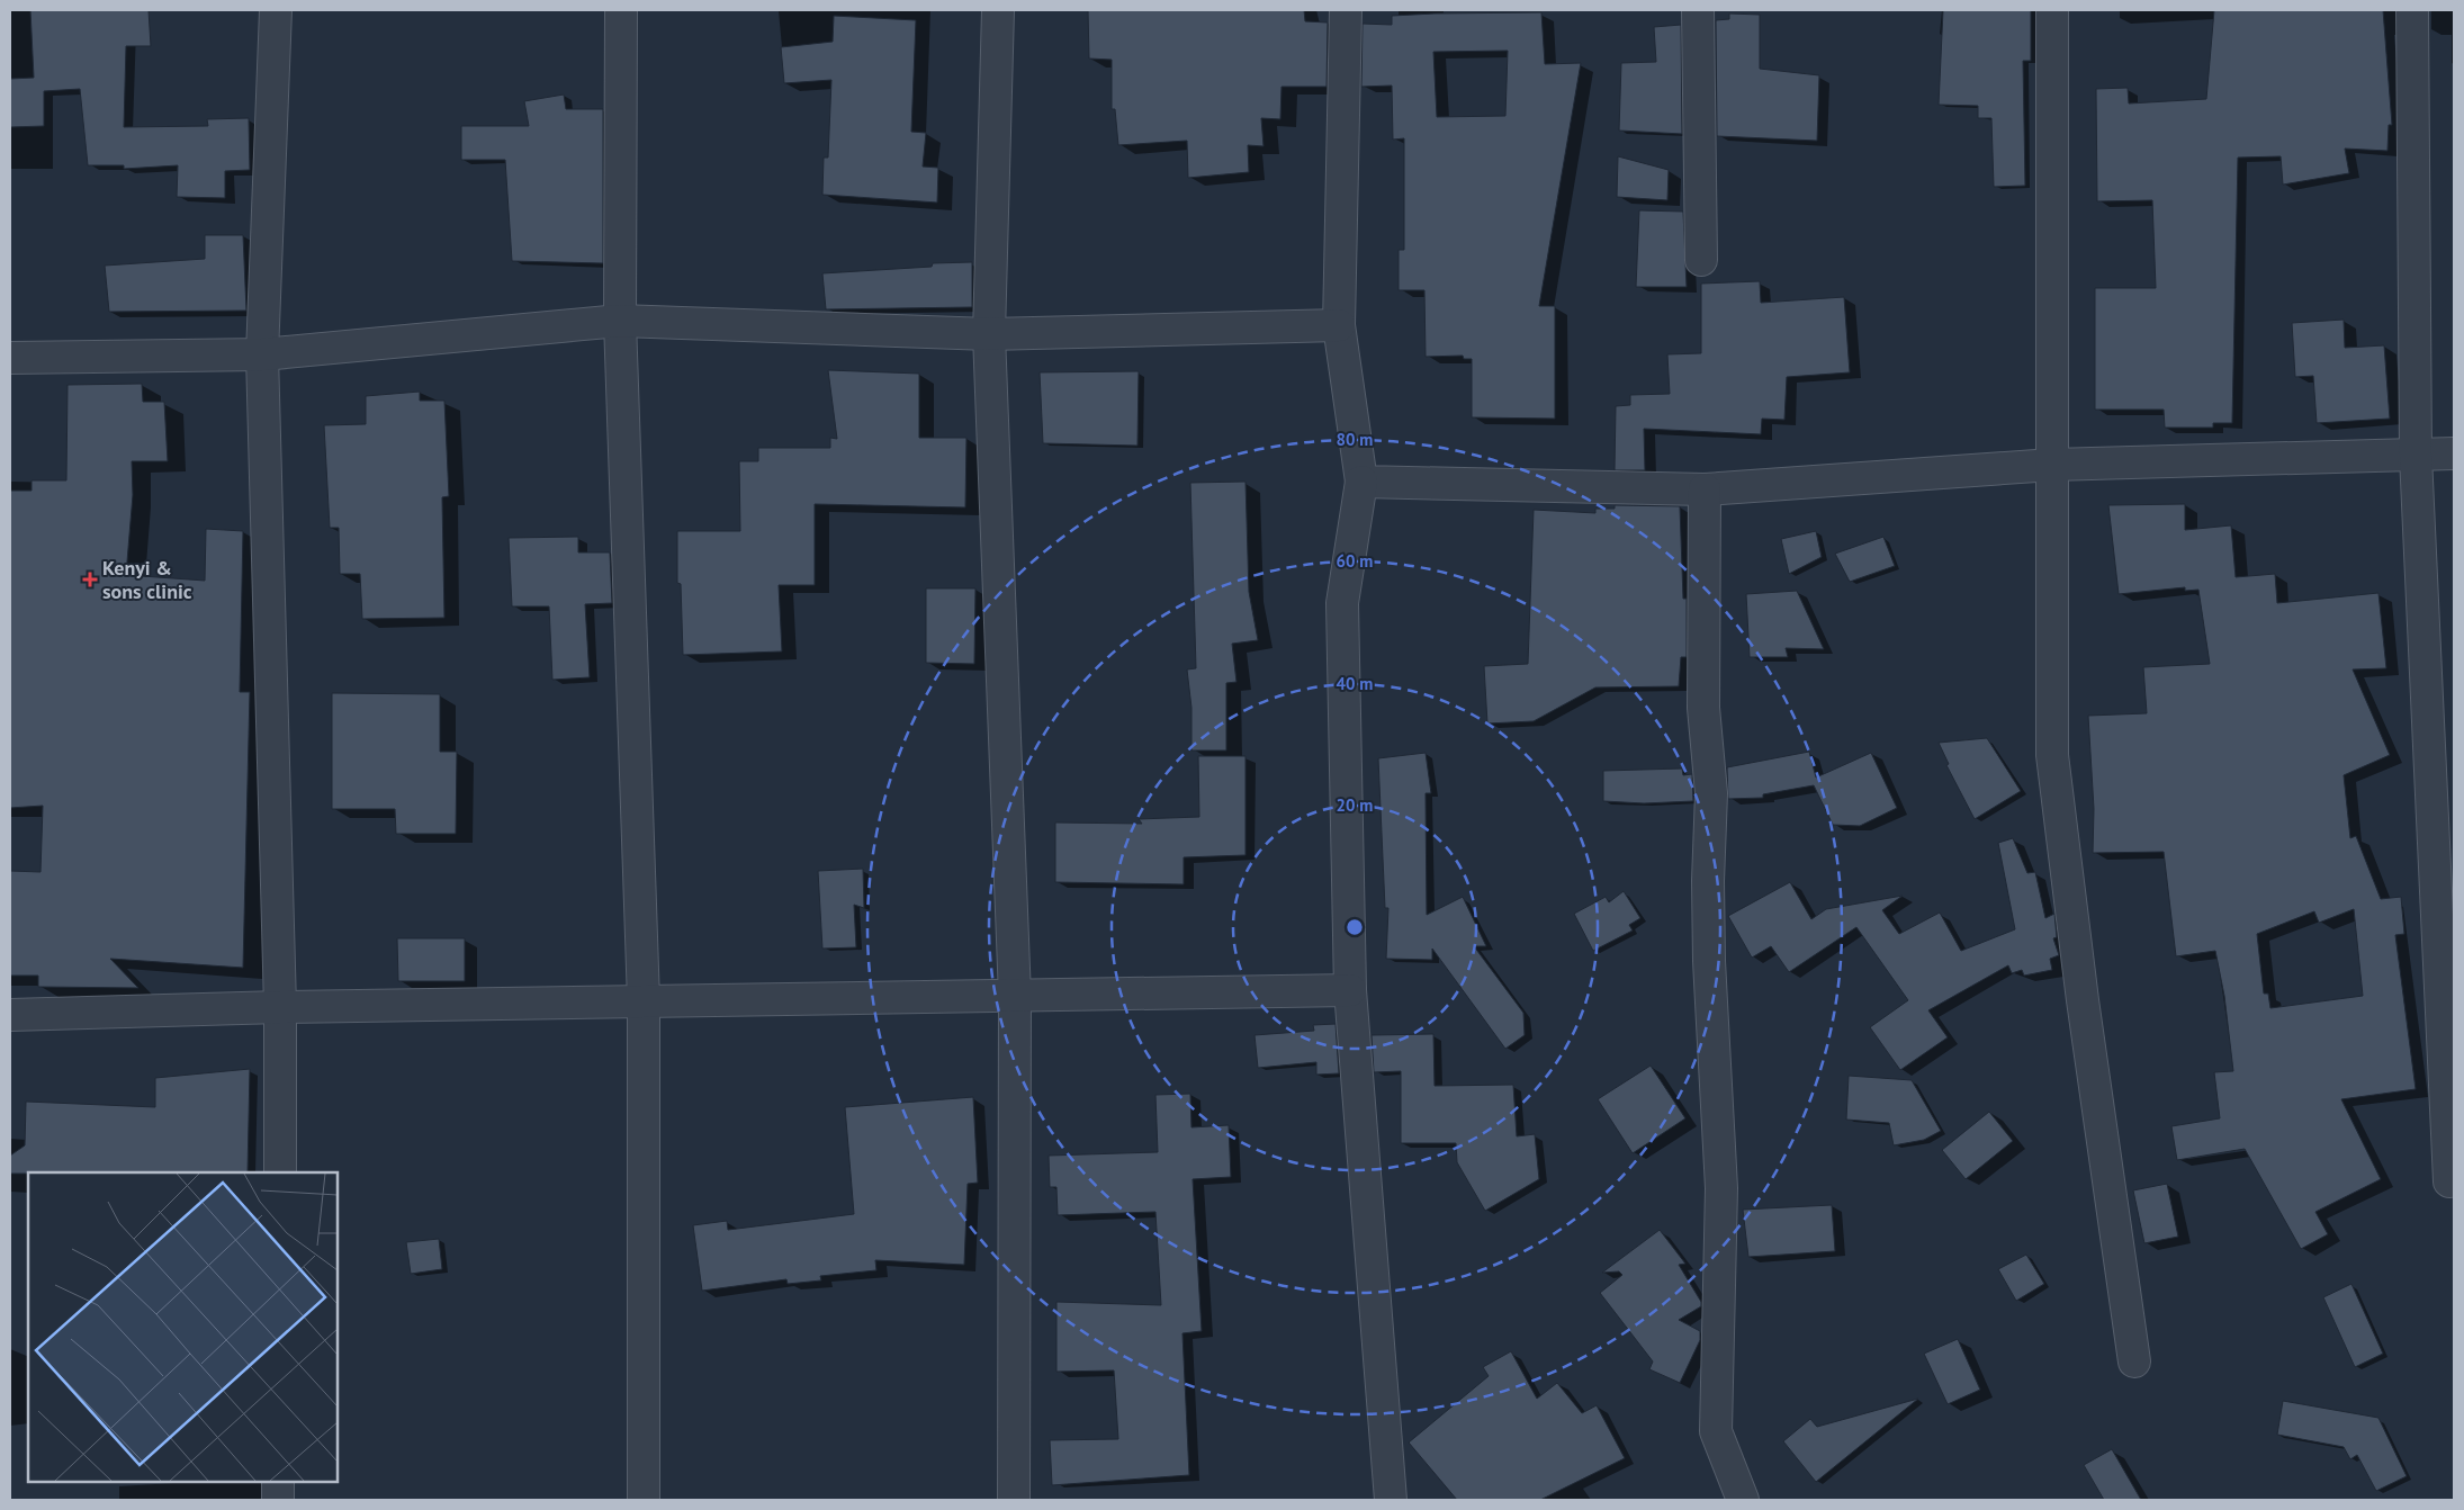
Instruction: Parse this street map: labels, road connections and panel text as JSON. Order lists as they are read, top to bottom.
{
  "places": {
    "health": ["Kenyi & sons clinic"]
  },
  "rings": [
    "80 m",
    "60 m",
    "40 m",
    "20 m"
  ]
}
